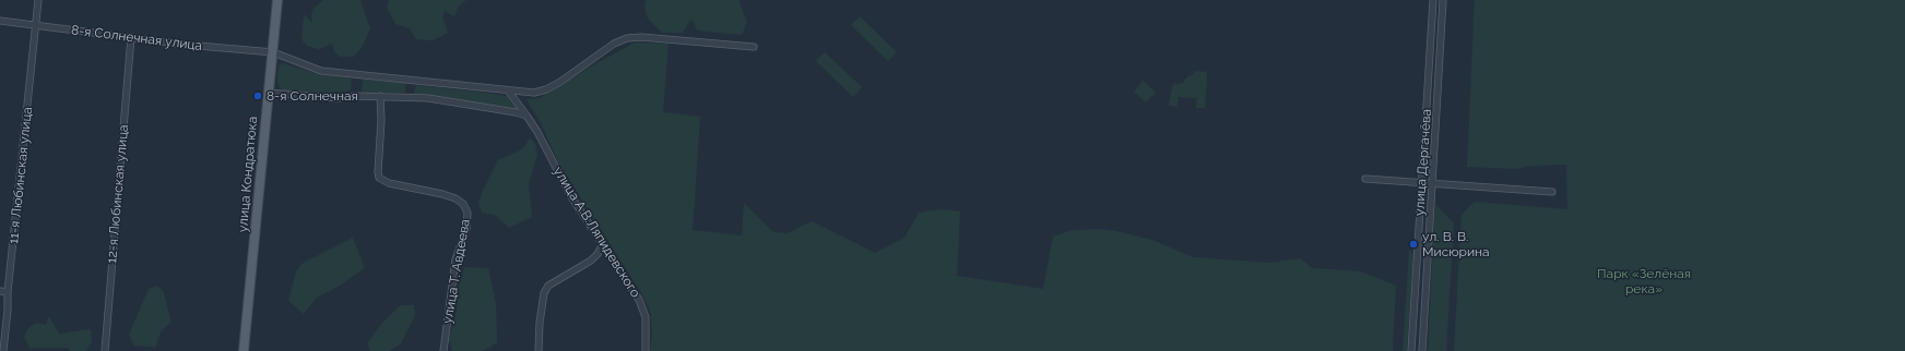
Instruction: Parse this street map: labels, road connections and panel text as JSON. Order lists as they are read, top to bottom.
{
  "streets": {
    "main road": ["улица Кондратюка"],
    "street": [
      "8-я Солнечная улица",
      "улица Дергачёва",
      "11-я Любинская улица",
      "12-я Любинская улица",
      "улица А.В.Ляпидевского",
      "улица Т. Авдеева"
    ]
  },
  "crossings": [
    ["8-я Солнечная улица", "улица Кондратюка"],
    ["8-я Солнечная улица", "11-я Любинская улица"],
    ["8-я Солнечная улица", "12-я Любинская улица"],
    ["8-я Солнечная улица", "улица А.В.Ляпидевского"]
  ],
  "parks": ["Парк «Зелёная река»"],
  "places": ["8-я Солнечная", "ул. В. В. Мисюрина"]
}
